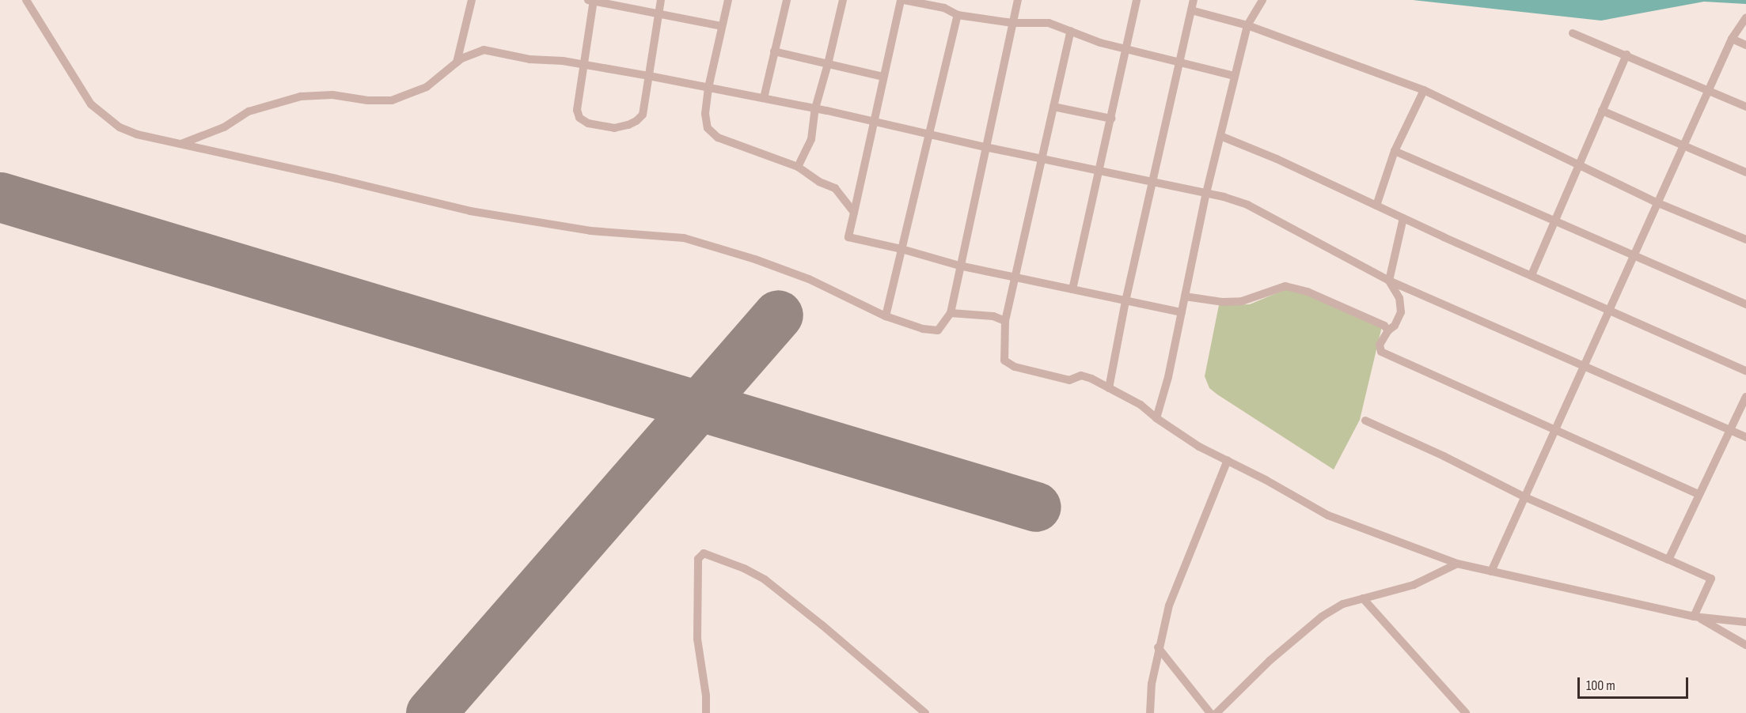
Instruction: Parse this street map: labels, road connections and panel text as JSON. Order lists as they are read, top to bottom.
{
  "scale_bar": "100 m"
}
